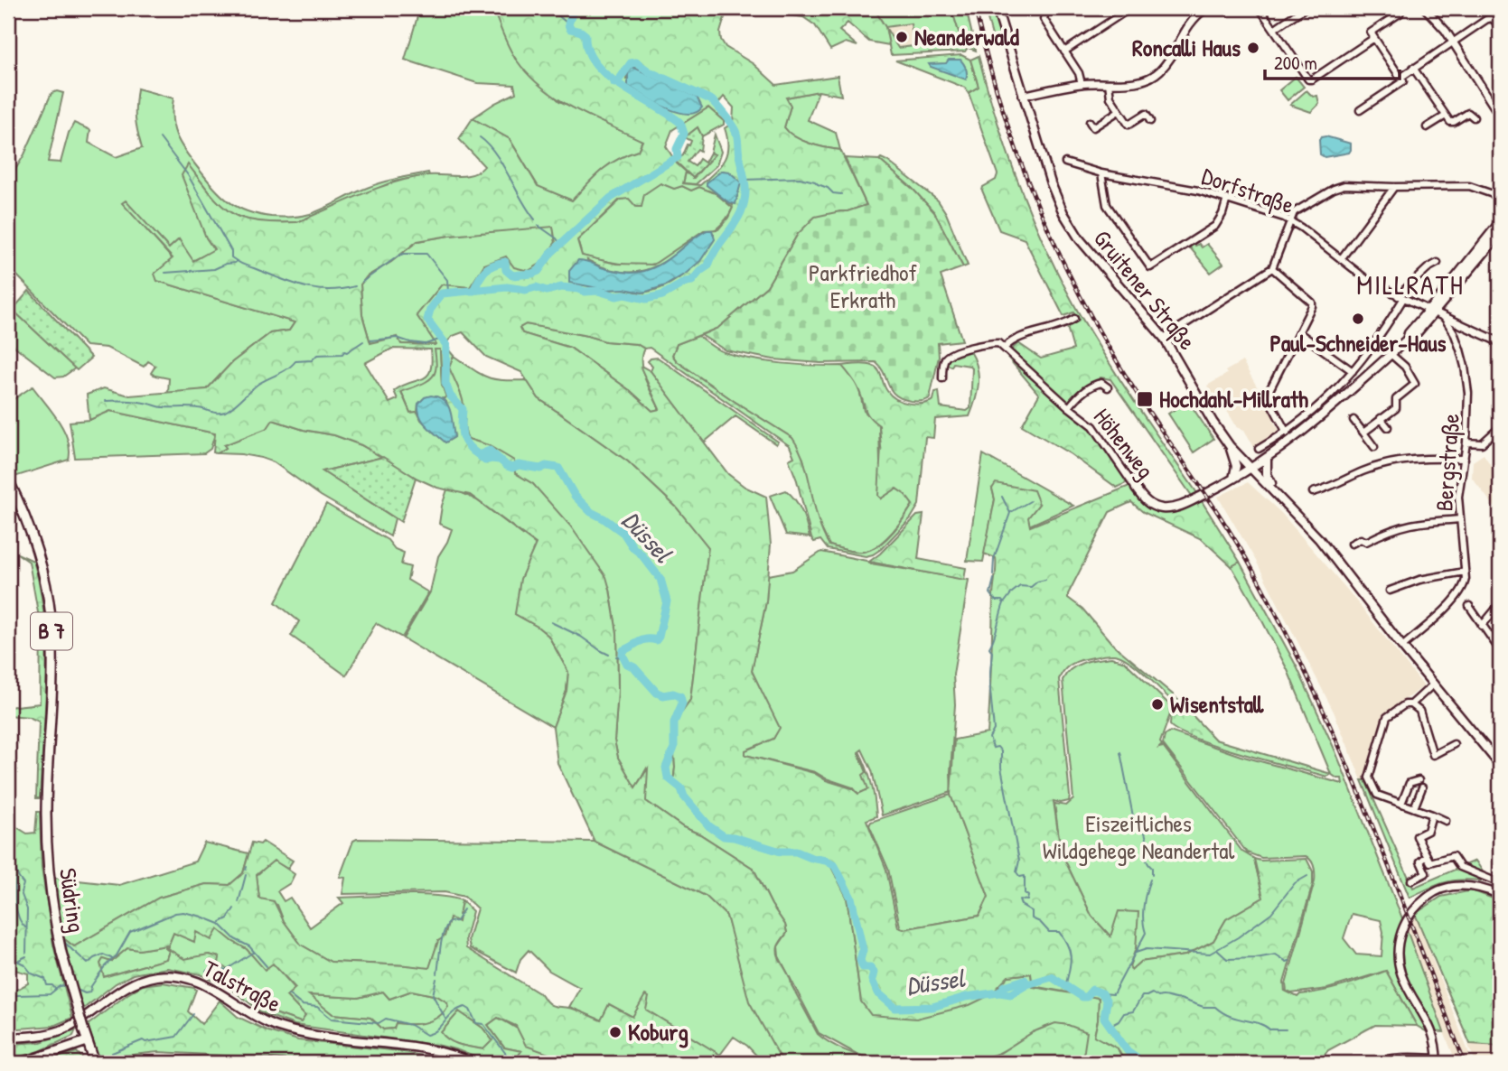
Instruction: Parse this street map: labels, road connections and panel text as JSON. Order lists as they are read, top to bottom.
{
  "streets": {
    "main road": [
      "Gruitener Straße",
      "Höhenweg",
      "B 7",
      "Südring",
      "Talstraße"
    ],
    "street": ["Dorfstraße", "Bergstraße"]
  },
  "crossings": [
    ["Dorfstraße", "Höhenweg"],
    ["Dorfstraße", "Bergstraße"],
    ["Gruitener Straße", "Höhenweg"],
    ["Gruitener Straße", "Bergstraße"],
    ["Höhenweg", "Bergstraße"]
  ],
  "districts": ["MILLRATH"],
  "water": ["Düssel"],
  "parks": ["Parkfriedhof Erkrath", "Eiszeitliches Wildgehege Neandertal"],
  "places": {
    "other": [
      "Neanderwald",
      "Roncalli Haus",
      "Paul-Schneider-Haus",
      "Wisentstall",
      "Koburg"
    ],
    "transit": ["Hochdahl-Millrath"]
  },
  "scale_bar": "200 m"
}
